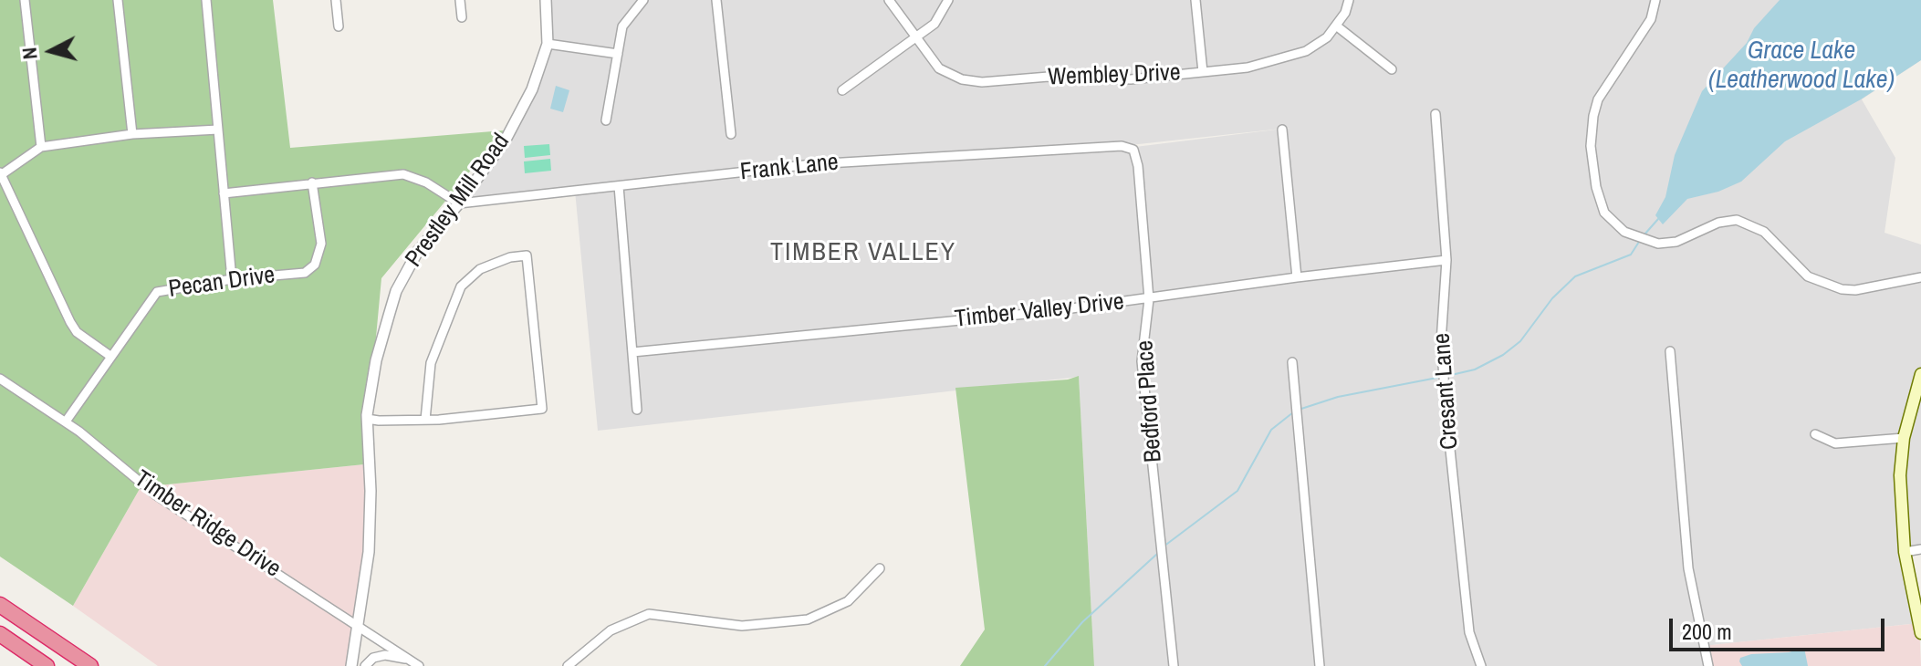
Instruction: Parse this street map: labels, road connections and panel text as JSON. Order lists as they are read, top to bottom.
{
  "streets": {
    "street": [
      "Wembley Drive",
      "Frank Lane",
      "Prestley Mill Road",
      "Pecan Drive",
      "Timber Valley Drive",
      "Cresant Lane",
      "Bedford Place",
      "Timber Ridge Drive"
    ]
  },
  "crossings": [
    ["Frank Lane", "Prestley Mill Road"],
    ["Frank Lane", "Bedford Place"],
    ["Prestley Mill Road", "Timber Ridge Drive"],
    ["Pecan Drive", "Timber Ridge Drive"],
    ["Timber Valley Drive", "Cresant Lane"],
    ["Timber Valley Drive", "Bedford Place"]
  ],
  "districts": ["TIMBER VALLEY"],
  "water": ["Grace Lake (Leatherwood Lake)"],
  "scale_bar": "200 m",
  "north": "left"
}
